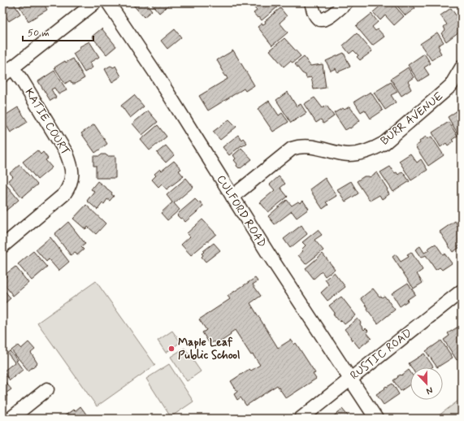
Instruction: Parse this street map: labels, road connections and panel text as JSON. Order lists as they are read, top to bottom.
{
  "streets": {
    "street": [
      "BURR AVENUE",
      "KATIE COURT",
      "CULFORD ROAD",
      "RUSTIC ROAD"
    ]
  },
  "crossings": [
    ["BURR AVENUE", "CULFORD ROAD"],
    ["CULFORD ROAD", "RUSTIC ROAD"]
  ],
  "places": ["Maple Leaf Public School"],
  "scale_bar": "50 m",
  "north": "bottom"
}
